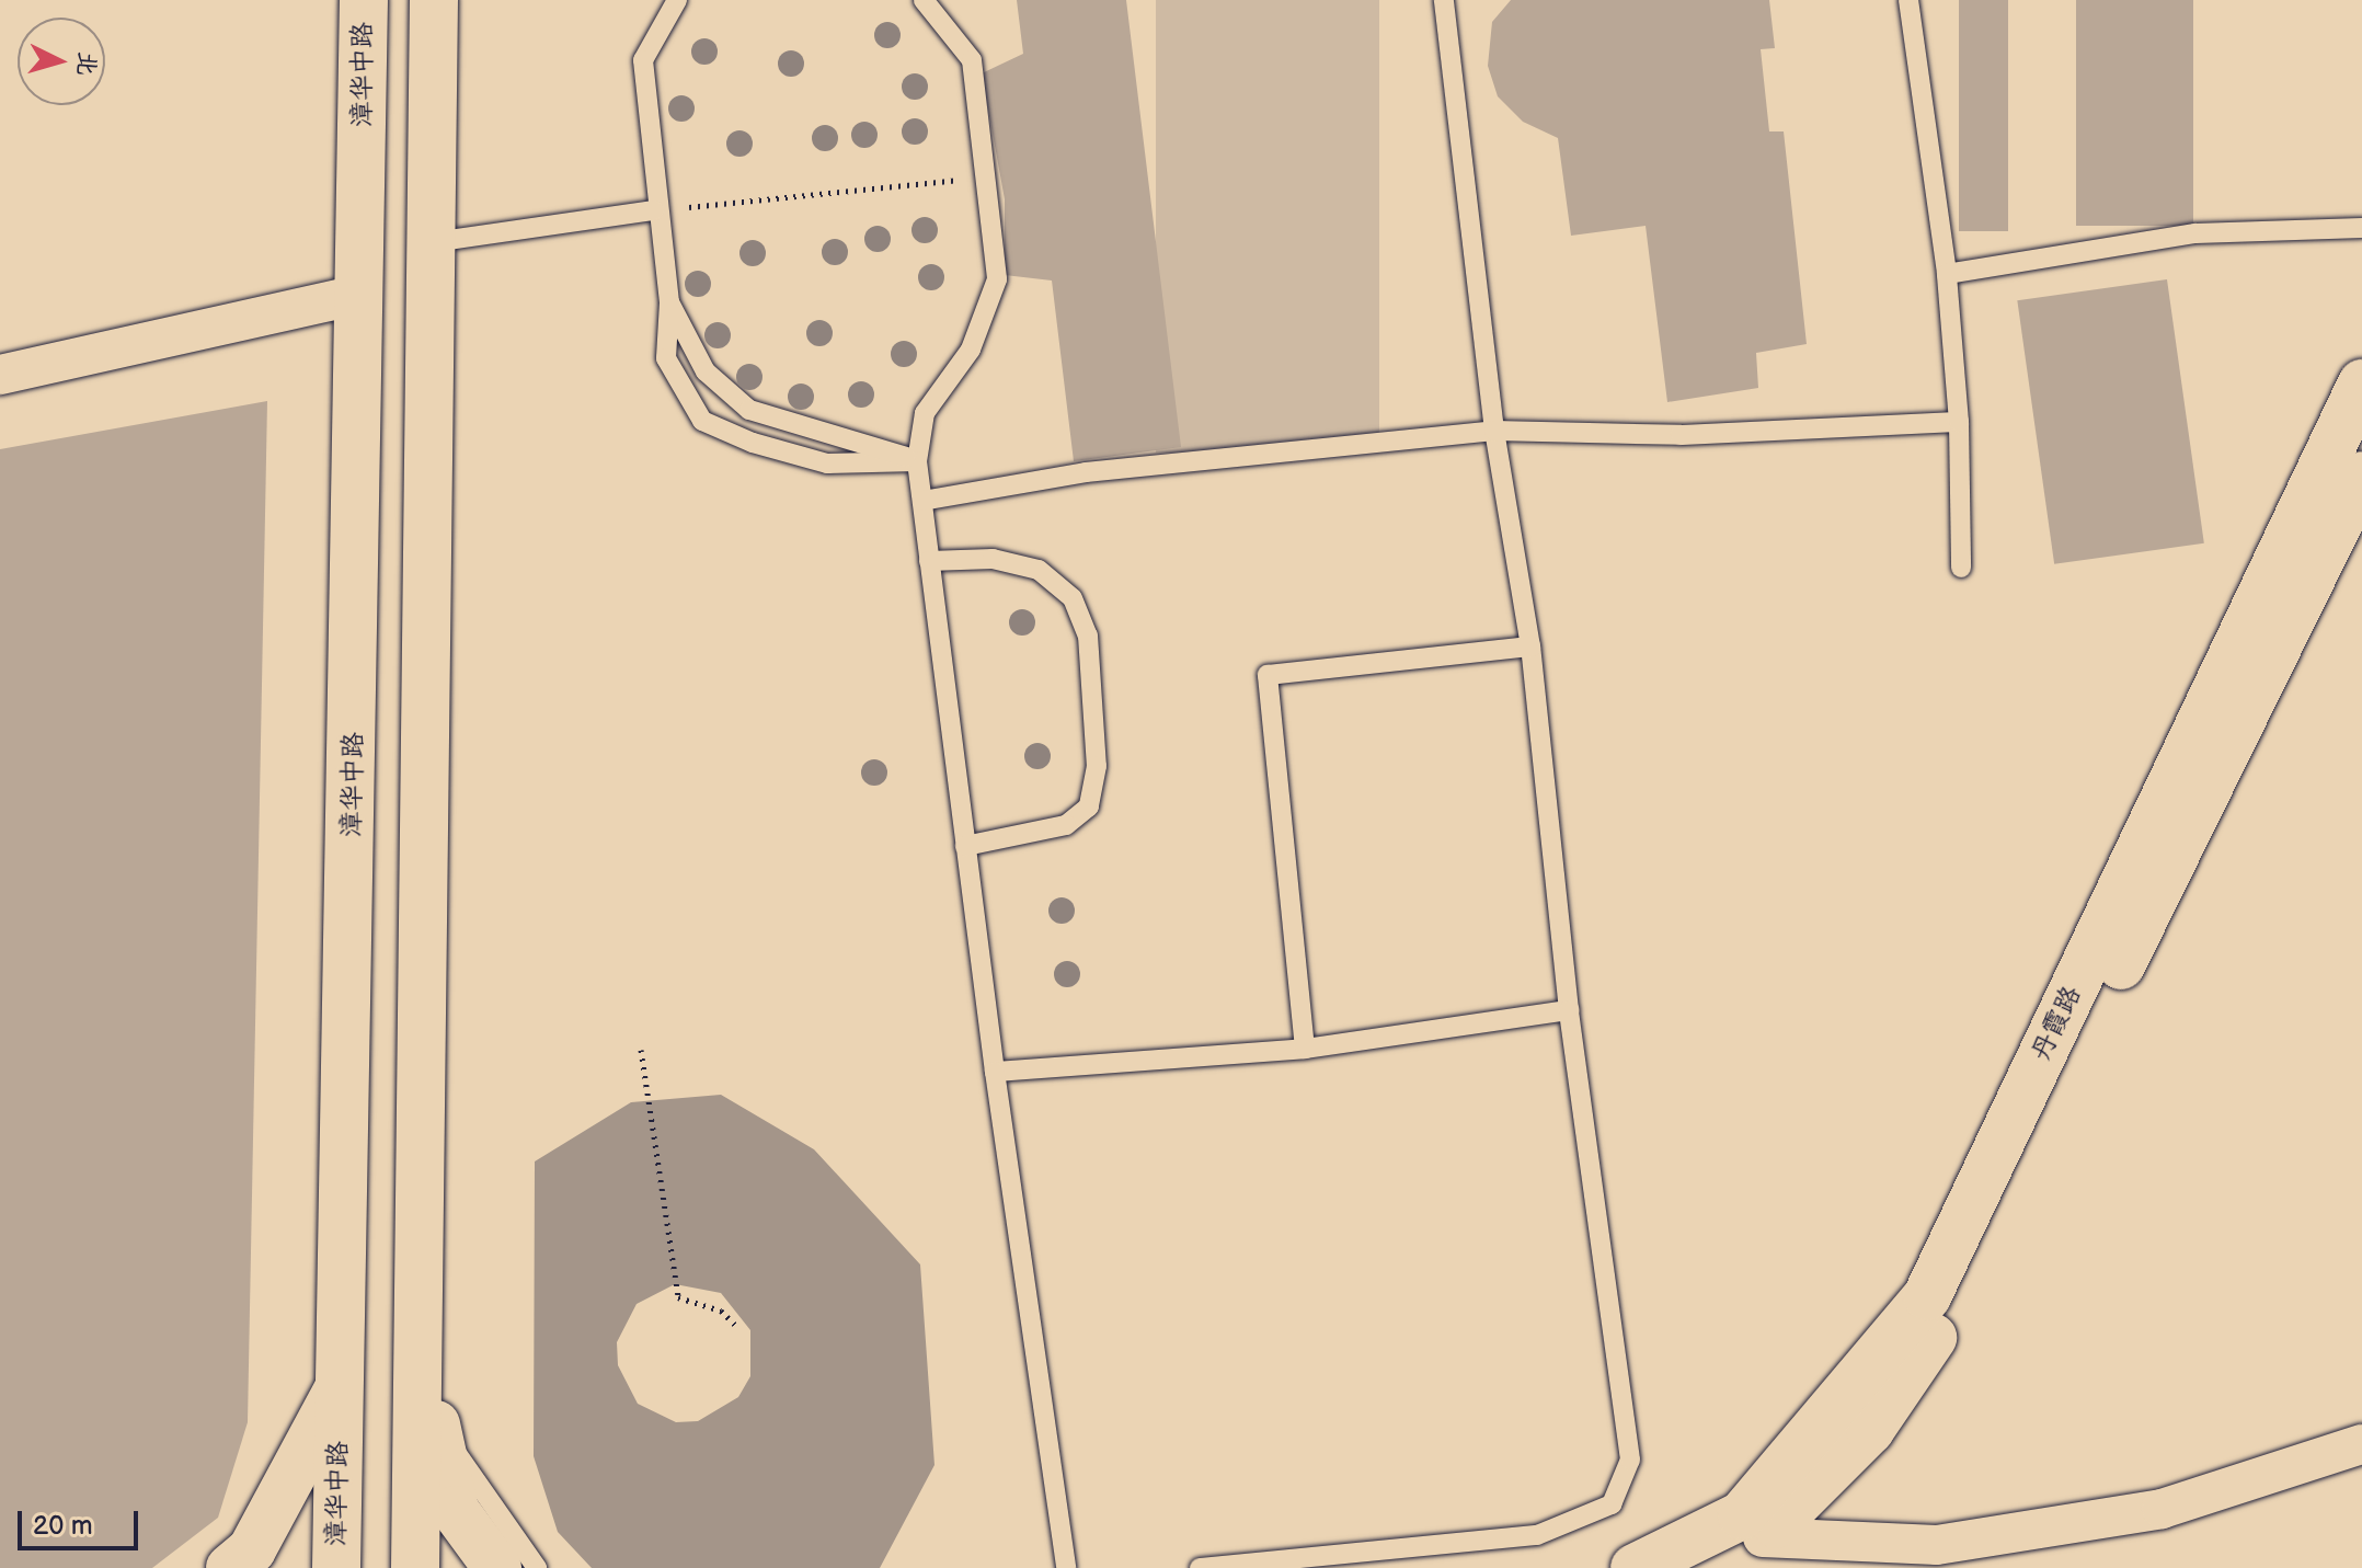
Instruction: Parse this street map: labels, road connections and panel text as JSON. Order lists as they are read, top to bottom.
{
  "streets": {
    "main road": ["漳华中路", "丹霞路"]
  },
  "scale_bar": "20 m",
  "north": "right"
}
